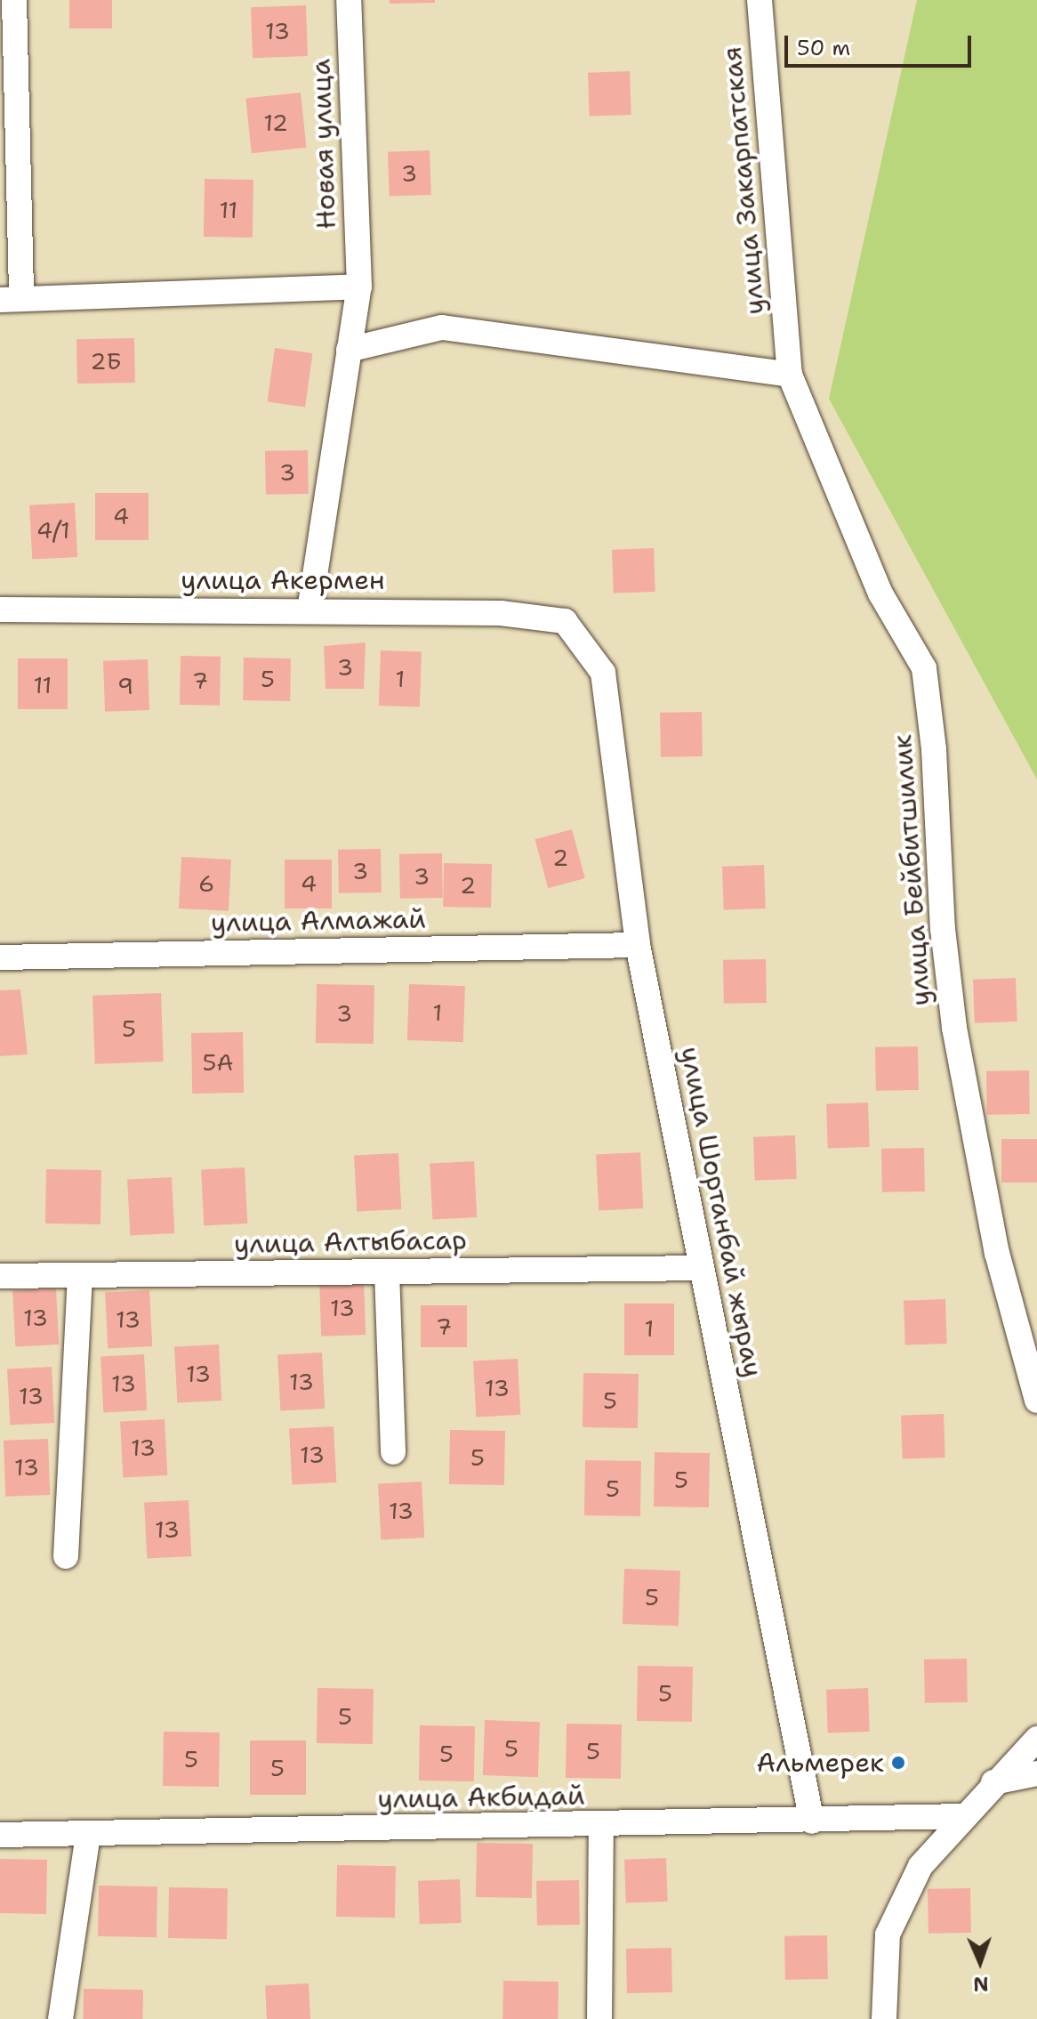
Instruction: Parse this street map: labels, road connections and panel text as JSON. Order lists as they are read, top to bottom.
{
  "streets": {
    "street": [
      "Новая улица",
      "улица Закарпатская",
      "улица Акермен",
      "улица Бейбитшилик",
      "улица Алмажай",
      "улица Шортанбай жырау",
      "улица Алтыбасар",
      "улица Акбидай"
    ]
  },
  "crossings": [
    ["Новая улица", "улица Акермен"],
    ["улица Закарпатская", "улица Бейбитшилик"],
    ["улица Акермен", "улица Шортанбай жырау"],
    ["улица Алмажай", "улица Шортанбай жырау"],
    ["улица Шортанбай жырау", "улица Алтыбасар"],
    ["улица Шортанбай жырау", "улица Акбидай"]
  ],
  "places": ["Альмерек"],
  "house_numbers": [
    "13",
    "12",
    "3",
    "11",
    "2Б",
    "3",
    "4",
    "4/1",
    "3",
    "5",
    "1",
    "7",
    "11",
    "9",
    "2",
    "3",
    "3",
    "6",
    "4",
    "2",
    "1",
    "3",
    "5",
    "5А",
    "13",
    "13",
    "13",
    "7",
    "1",
    "13",
    "13",
    "13",
    "13",
    "13",
    "5",
    "13",
    "13",
    "5",
    "13",
    "5",
    "5",
    "13",
    "13",
    "5",
    "5",
    "5",
    "5",
    "5",
    "5",
    "5",
    "5"
  ],
  "scale_bar": "50 m",
  "north": "bottom"
}
